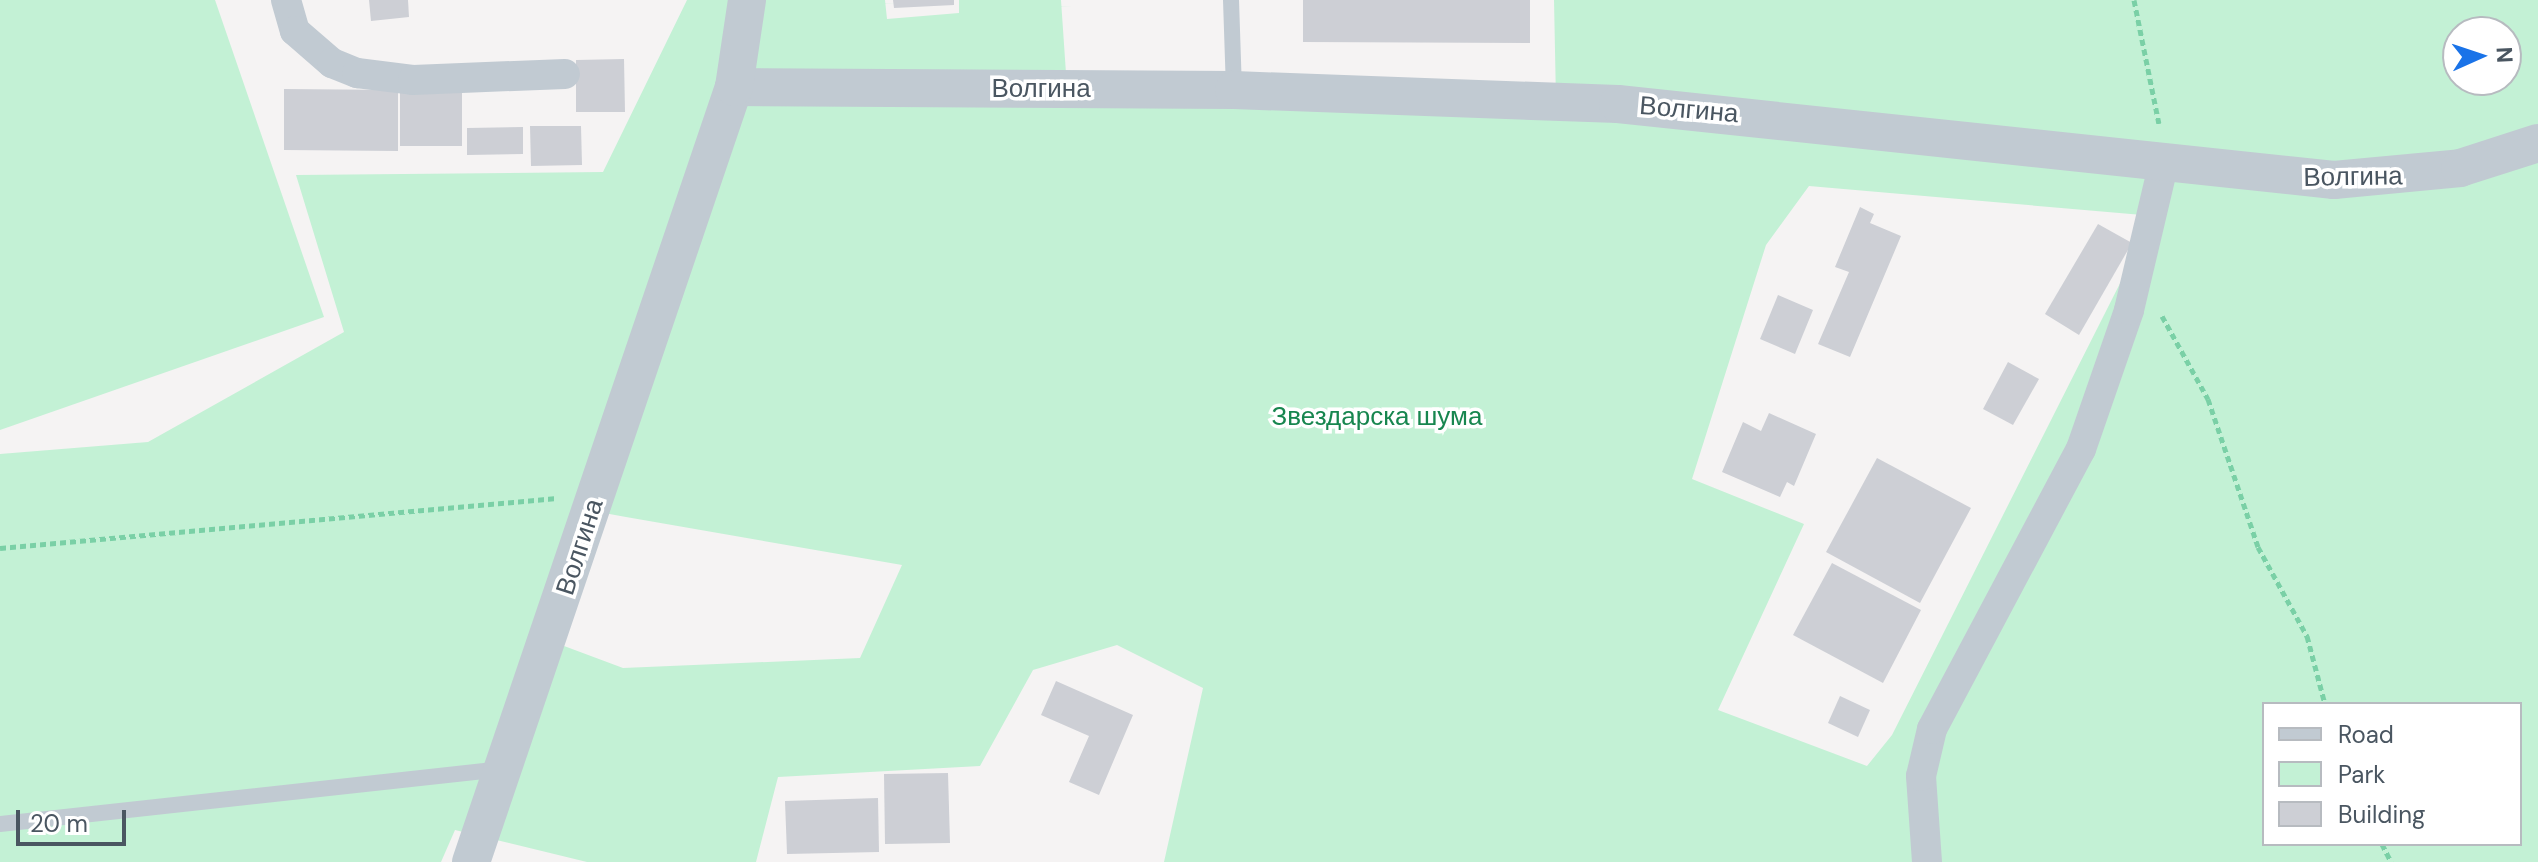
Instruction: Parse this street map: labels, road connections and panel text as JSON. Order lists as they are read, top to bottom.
{
  "streets": {
    "street": ["Волгина"]
  },
  "parks": ["Звездарска шума"],
  "legend": ["Road", "Park", "Building"],
  "scale_bar": "20 m",
  "north": "right"
}
